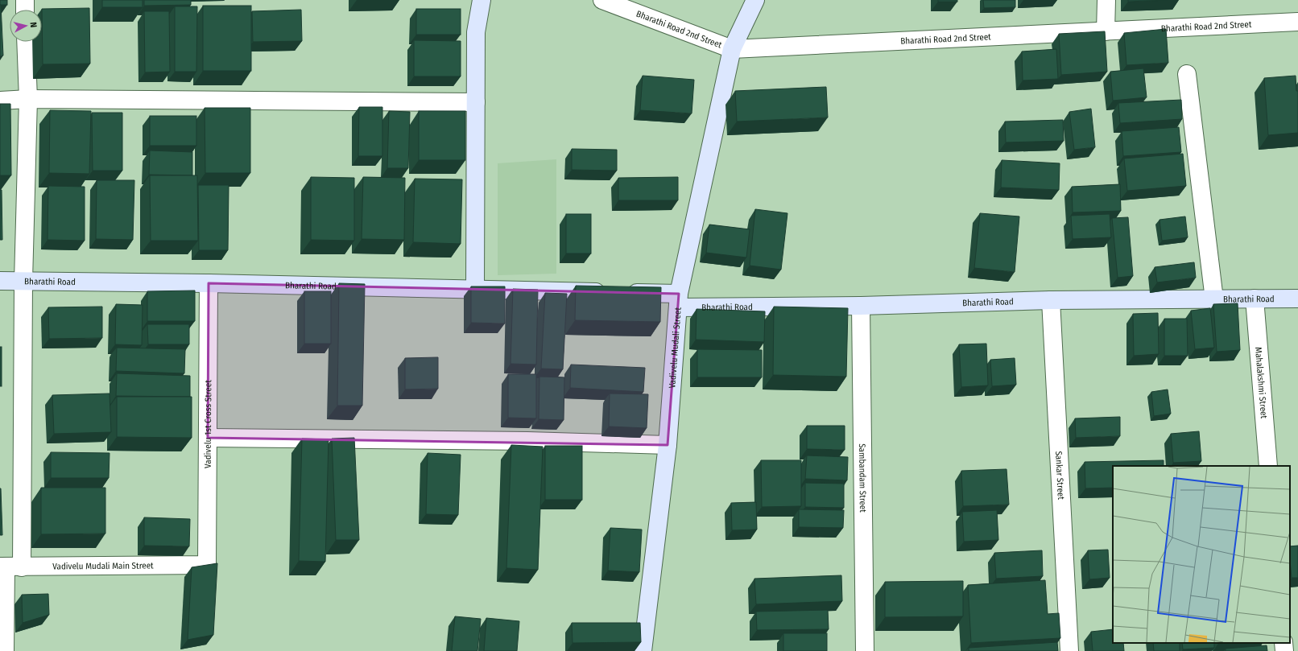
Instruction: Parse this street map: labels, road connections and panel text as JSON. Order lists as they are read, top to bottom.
{
  "streets": {
    "street": [
      "Bharathi Road 2nd Street",
      "Bharathi Road",
      "Vadivelu Mudali Street",
      "Mahalakshmi Street",
      "Vadivelu 1st Cross Street",
      "Sankar Street",
      "Sambandam Street",
      "Vadivelu Mudali Main Street"
    ]
  },
  "crossings": [
    ["Bharathi Road 2nd Street", "Vadivelu Mudali Street"],
    ["Bharathi Road", "Vadivelu Mudali Street"],
    ["Bharathi Road", "Mahalakshmi Street"],
    ["Bharathi Road", "Vadivelu 1st Cross Street"],
    ["Bharathi Road", "Sankar Street"],
    ["Bharathi Road", "Sambandam Street"],
    ["Vadivelu 1st Cross Street", "Vadivelu Mudali Main Street"]
  ],
  "north": "right"
}
